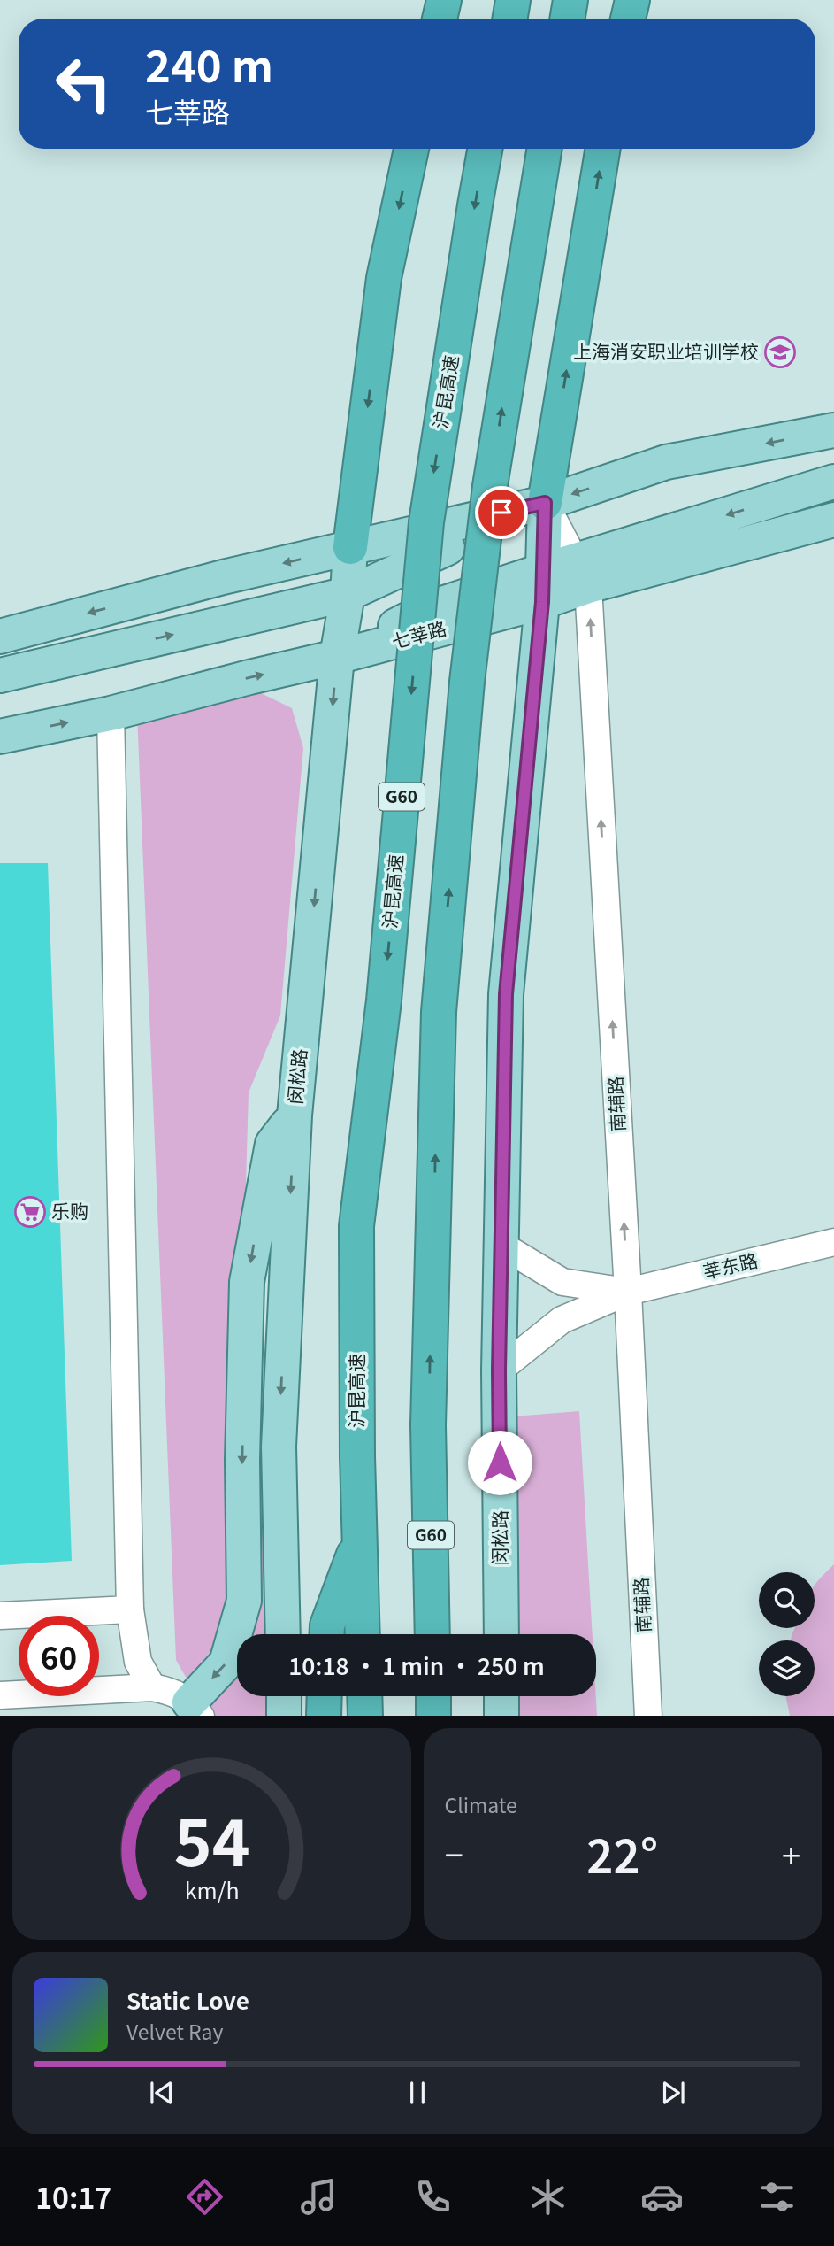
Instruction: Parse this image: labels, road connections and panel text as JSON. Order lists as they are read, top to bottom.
{
  "streets": {
    "highway": ["沪昆高速", "G60"],
    "main road": ["七莘路", "闵松路"],
    "street": ["南辅路", "莘东路"]
  },
  "crossings": [
    ["七莘路", "闵松路"],
    ["七莘路", "南辅路"],
    ["闵松路", "南辅路"],
    ["南辅路", "莘东路"]
  ],
  "one_way": ["南辅路"],
  "places": {
    "school or university": ["上海消安职业培训学校"],
    "supermarket": ["乐购"]
  },
  "page": {
    "turn": ["240 m", "七莘路"],
    "limit": "60",
    "trip": "10:18 · 1 min · 250 m",
    "tile": "Climate",
    "heat": ["−", "22°", "+"],
    "song": ["Static Love", "Velvet Ray"],
    "tabs": "10:17",
    "gauge": ["54", "km/h"]
  }
}
